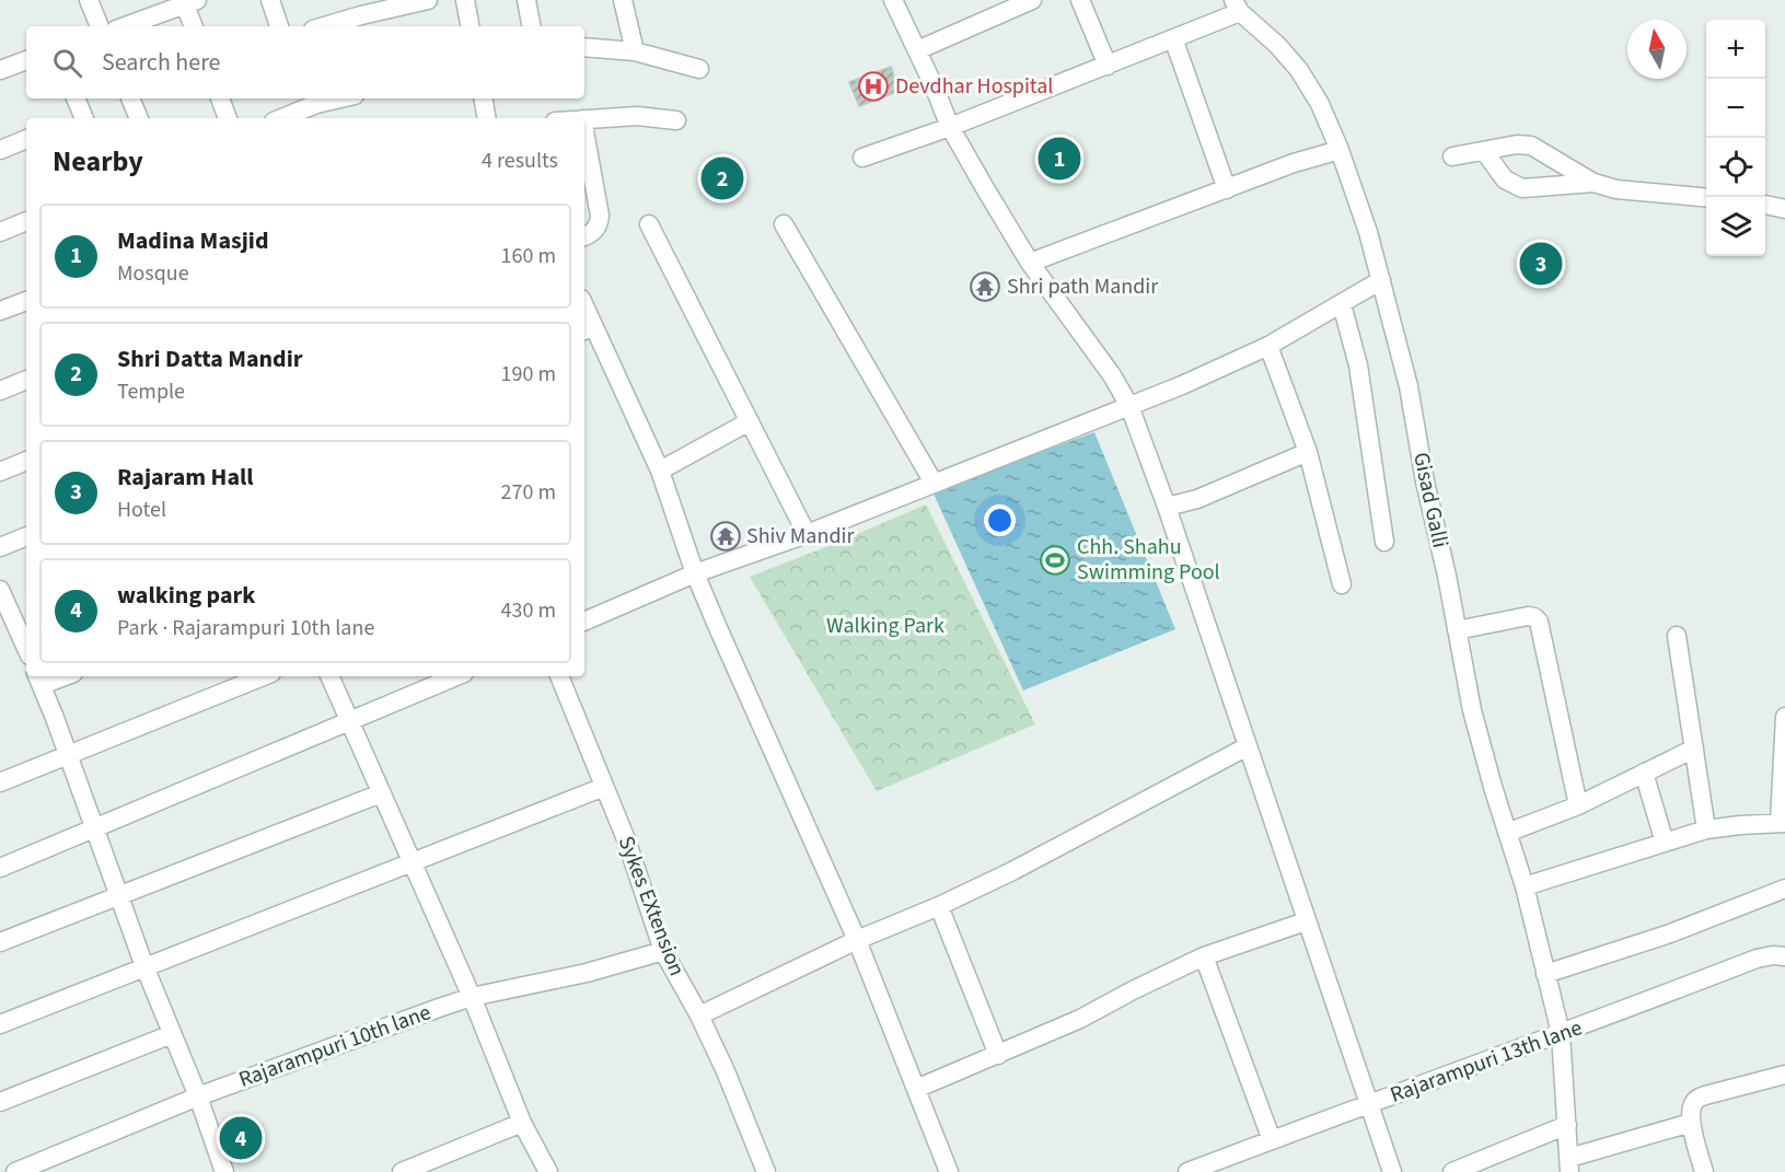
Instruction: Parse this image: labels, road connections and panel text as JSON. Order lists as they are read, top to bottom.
{
  "streets": {
    "street": [
      "Gisad Galli",
      "Sykes EXtension",
      "Rajarampuri 10th lane",
      "Rajarampuri 13th lane"
    ]
  },
  "crossings": [
    ["Gisad Galli", "Rajarampuri 13th lane"],
    ["Sykes EXtension", "Rajarampuri 10th lane"]
  ],
  "parks": ["Walking Park"],
  "places": {
    "hospital": ["Devdhar Hospital"],
    "temple": ["Shri path Mandir", "Shiv Mandir"],
    "sports": ["Chh. Shahu Swimming Pool"]
  },
  "north": "top",
  "page": {
    "map_buttons": ["+", "−"],
    "search": "Search here",
    "heading": ["Nearby", "4 results"],
    "pins": [
      "1",
      "2",
      "3",
      "4"
    ],
    "list": [
      {
        "mark": "1",
        "name": "Madina Masjid",
        "note": "Mosque",
        "value": "160 m"
      },
      {
        "mark": "2",
        "name": "Shri Datta Mandir",
        "note": "Temple",
        "value": "190 m"
      },
      {
        "mark": "3",
        "name": "Rajaram Hall",
        "note": "Hotel",
        "value": "270 m"
      },
      {
        "mark": "4",
        "name": "walking park",
        "note": "Park · Rajarampuri 10th lane",
        "value": "430 m"
      }
    ]
  }
}
